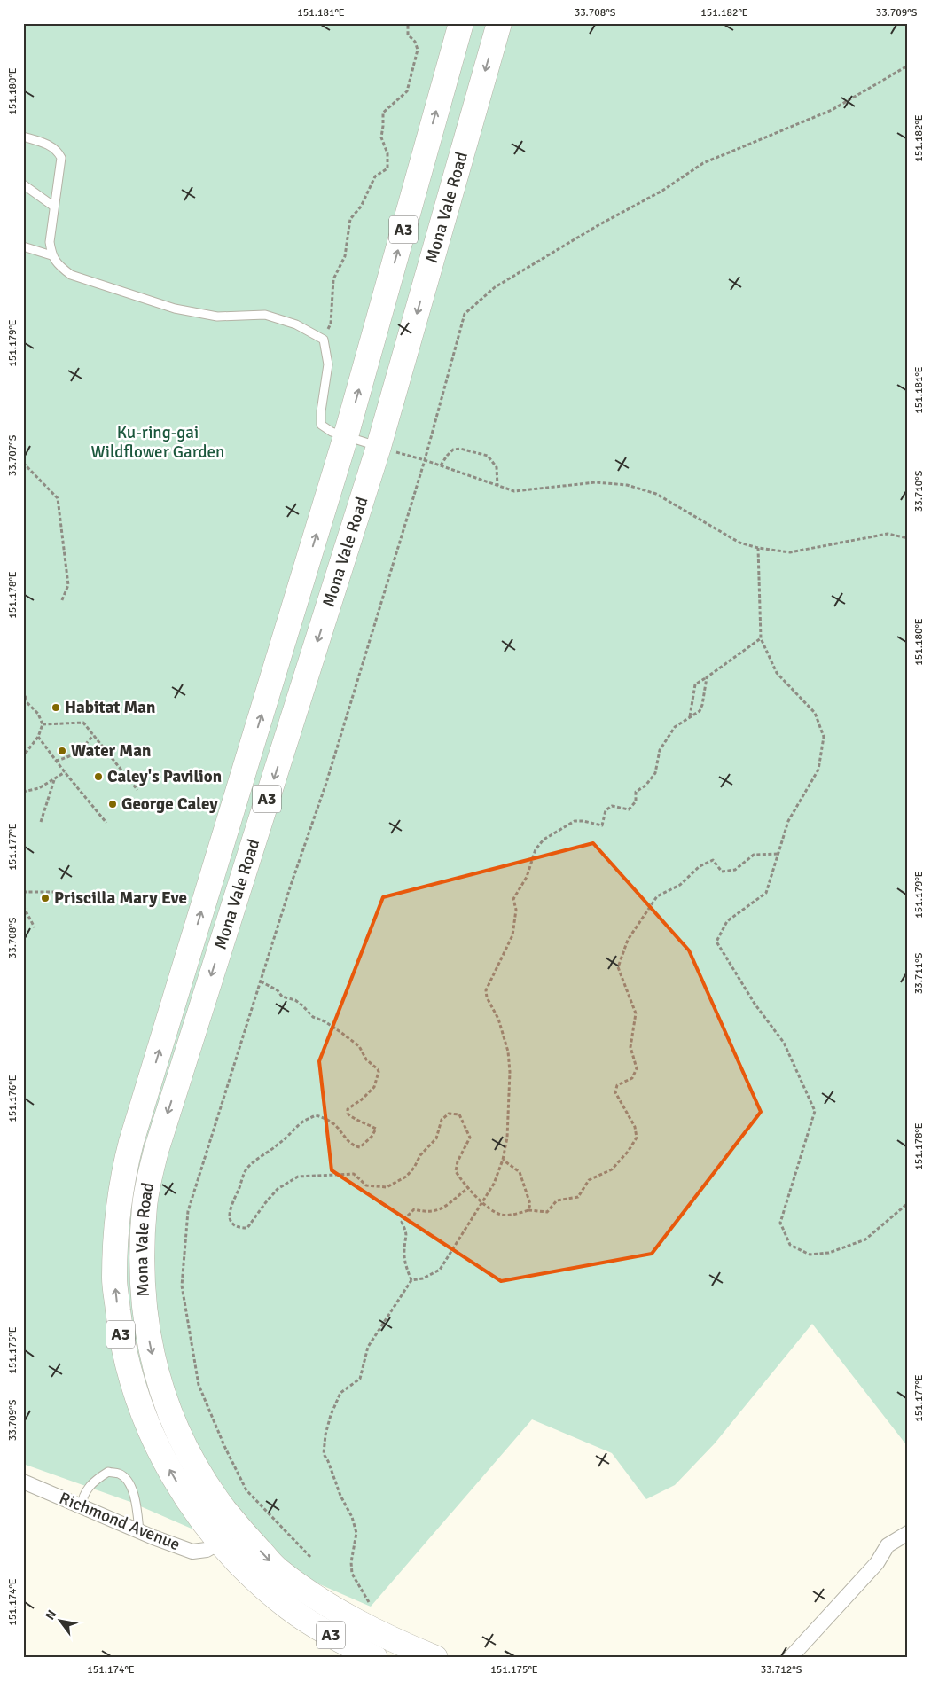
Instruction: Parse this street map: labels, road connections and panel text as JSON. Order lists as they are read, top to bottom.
{
  "streets": {
    "highway": ["Mona Vale Road", "A3"],
    "street": ["Richmond Avenue"]
  },
  "crossings": [
    ["Mona Vale Road", "Richmond Avenue"]
  ],
  "parks": ["Ku-ring-gai Wildflower Garden"],
  "places": [
    "Habitat Man",
    "Water Man",
    "Caley's Pavilion",
    "George Caley",
    "Priscilla Mary Eve"
  ],
  "north": "top left",
  "coordinates": [
    "151.181°E",
    "33.708°S",
    "151.182°E",
    "33.709°S",
    "151.180°E",
    "151.179°E",
    "33.707°S",
    "33.710°S",
    "151.178°E",
    "151.177°E",
    "33.711°S",
    "151.176°E",
    "151.175°E",
    "151.174°E",
    "33.712°S"
  ]
}
